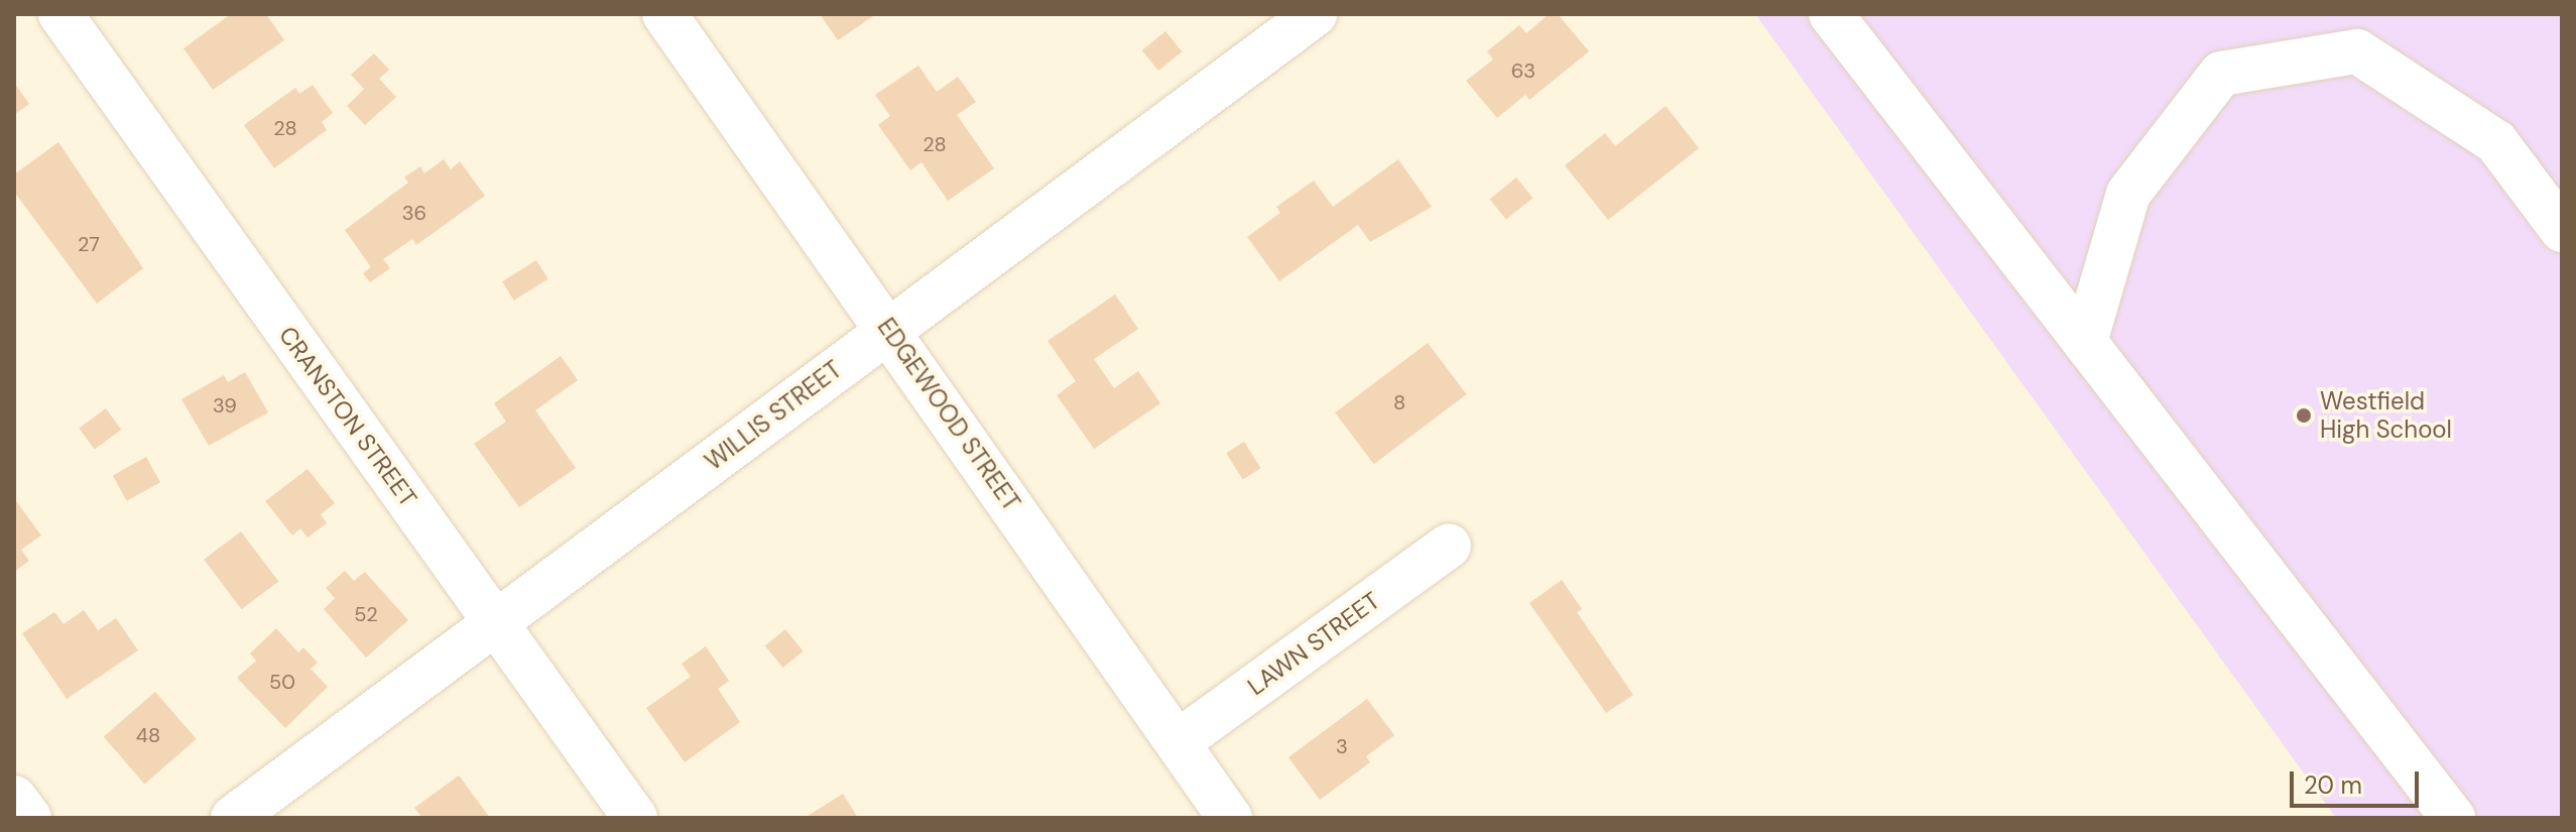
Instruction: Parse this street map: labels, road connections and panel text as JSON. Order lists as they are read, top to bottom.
{
  "streets": {
    "street": [
      "EDGEWOOD STREET",
      "WILLIS STREET",
      "CRANSTON STREET",
      "LAWN STREET"
    ]
  },
  "crossings": [
    ["EDGEWOOD STREET", "WILLIS STREET"],
    ["EDGEWOOD STREET", "LAWN STREET"],
    ["WILLIS STREET", "CRANSTON STREET"]
  ],
  "places": ["Westfield High School"],
  "house_numbers": [
    "63",
    "28",
    "28",
    "36",
    "27",
    "8",
    "39",
    "52",
    "50",
    "48",
    "3"
  ],
  "scale_bar": "20 m"
}
